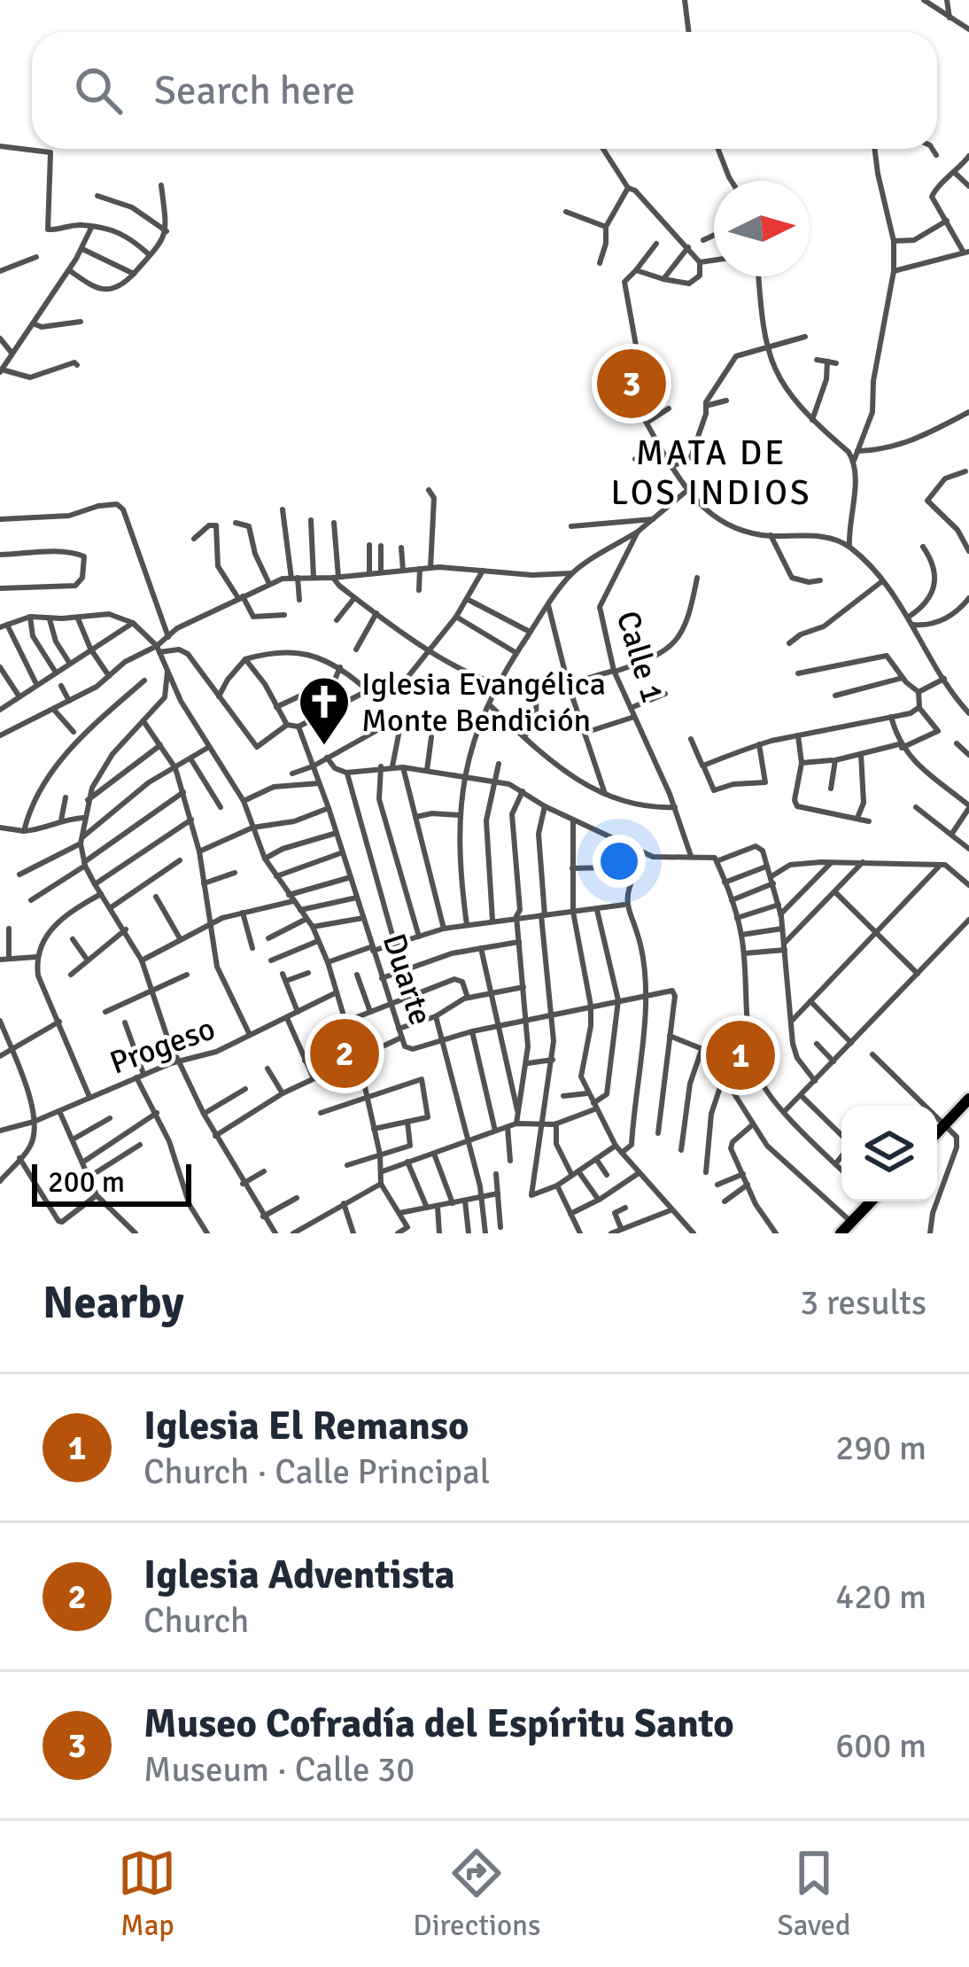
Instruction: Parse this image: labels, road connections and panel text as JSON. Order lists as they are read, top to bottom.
{
  "streets": {
    "street": ["Calle 1", "Duarte", "Progeso"]
  },
  "districts": ["MATA DE LOS INDIOS"],
  "places": {
    "church": ["Iglesia Evangélica Monte Bendición"]
  },
  "scale_bar": "200 m",
  "north": "right",
  "page": {
    "search": "Search here",
    "pins": ["3", "2", "1"],
    "scale": "200 m",
    "heading": ["Nearby", "3 results"],
    "list": [
      {
        "mark": "1",
        "name": "Iglesia El Remanso",
        "note": "Church · Calle Principal",
        "value": "290 m"
      },
      {
        "mark": "2",
        "name": "Iglesia Adventista",
        "note": "Church",
        "value": "420 m"
      },
      {
        "mark": "3",
        "name": "Museo Cofradía del Espíritu Santo",
        "note": "Museum · Calle 30",
        "value": "600 m"
      }
    ],
    "nav": ["Map", "Directions", "Saved"]
  }
}
